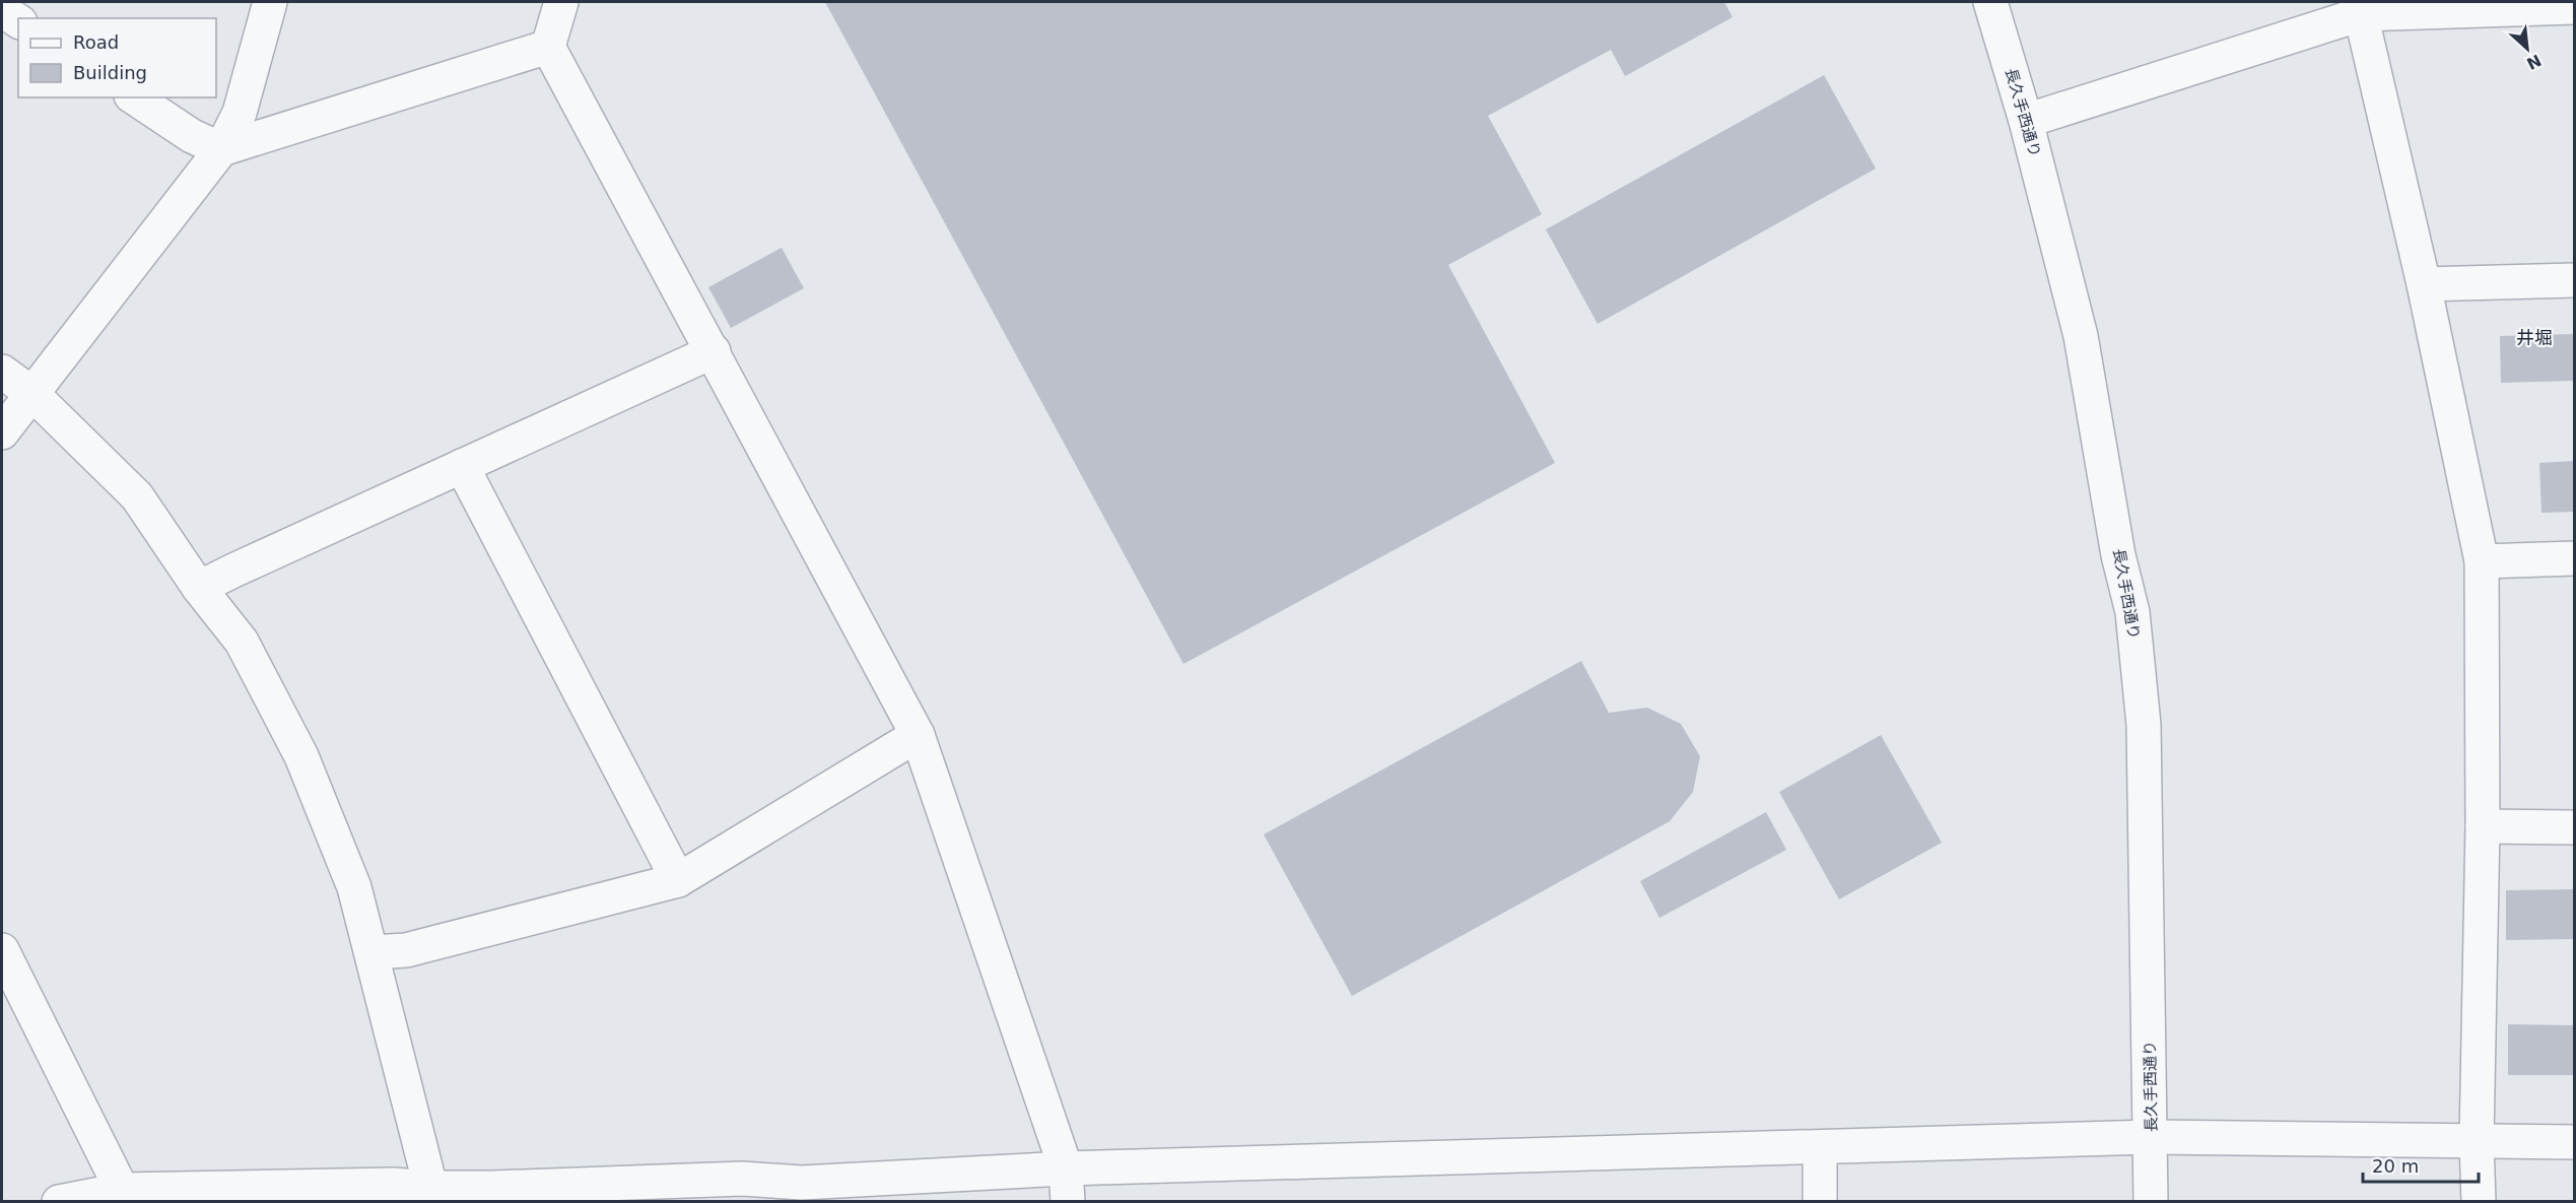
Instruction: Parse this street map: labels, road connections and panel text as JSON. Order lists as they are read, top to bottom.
{
  "streets": {
    "street": ["長久手西通り"]
  },
  "districts": ["井堀"],
  "legend": ["Road", "Building"],
  "scale_bar": "20 m",
  "north": "bottom right"
}
